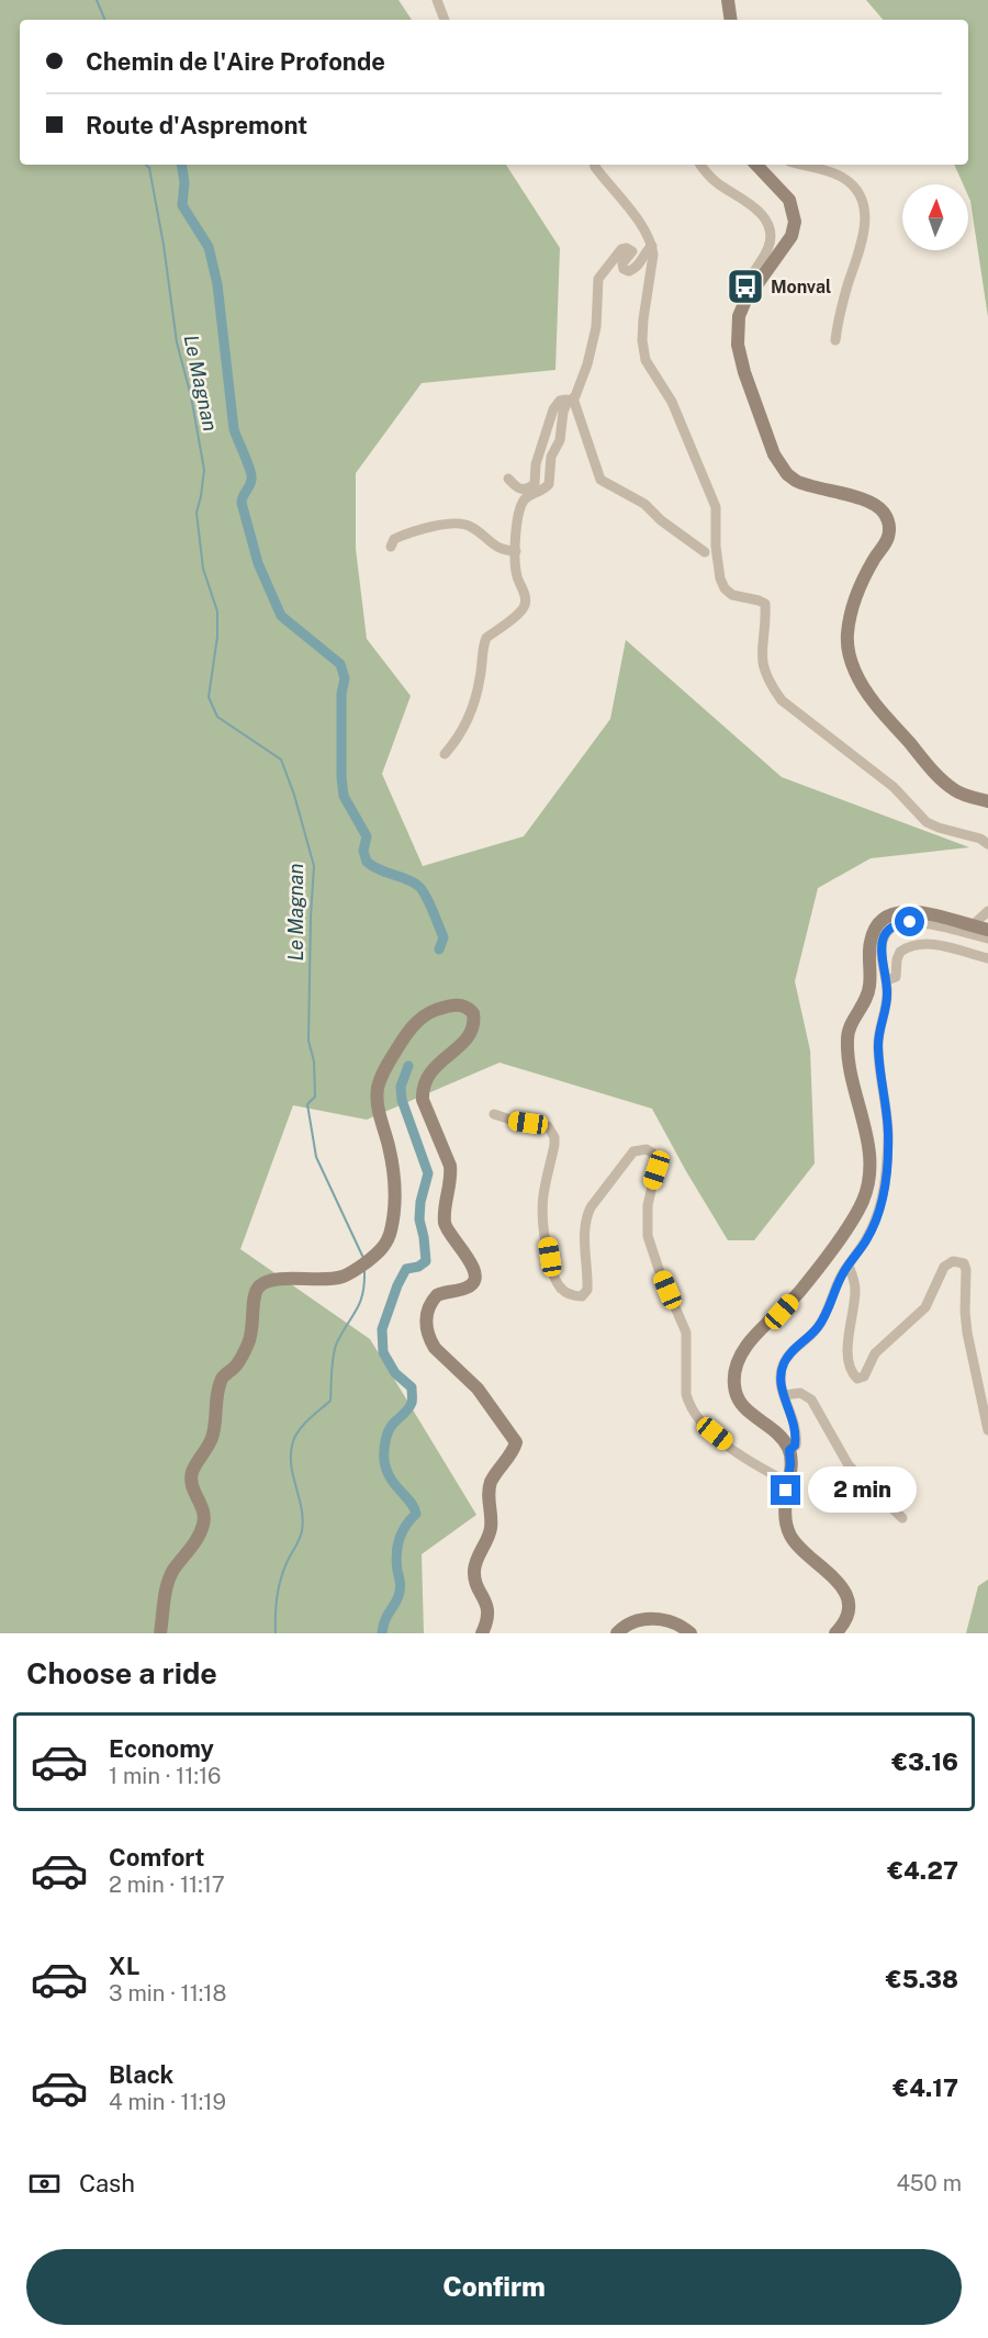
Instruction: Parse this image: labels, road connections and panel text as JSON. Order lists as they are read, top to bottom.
{
  "water": ["Le Magnan"],
  "places": {
    "bus stop": ["Monval"]
  },
  "north": "top",
  "page": {
    "banner": ["Chemin de l'Aire Profonde", "Route d'Aspremont"],
    "bubble": "2 min",
    "heading": "Choose a ride",
    "list": [
      {
        "name": "Economy",
        "note": "1 min · 11:16",
        "value": "€3.16"
      },
      {
        "name": "Comfort",
        "note": "2 min · 11:17",
        "value": "€4.27"
      },
      {
        "name": "XL",
        "note": "3 min · 11:18",
        "value": "€5.38"
      },
      {
        "name": "Black",
        "note": "4 min · 11:19",
        "value": "€4.17"
      }
    ],
    "pay": ["Cash", "450 m"],
    "buttons": "Confirm"
  }
}
